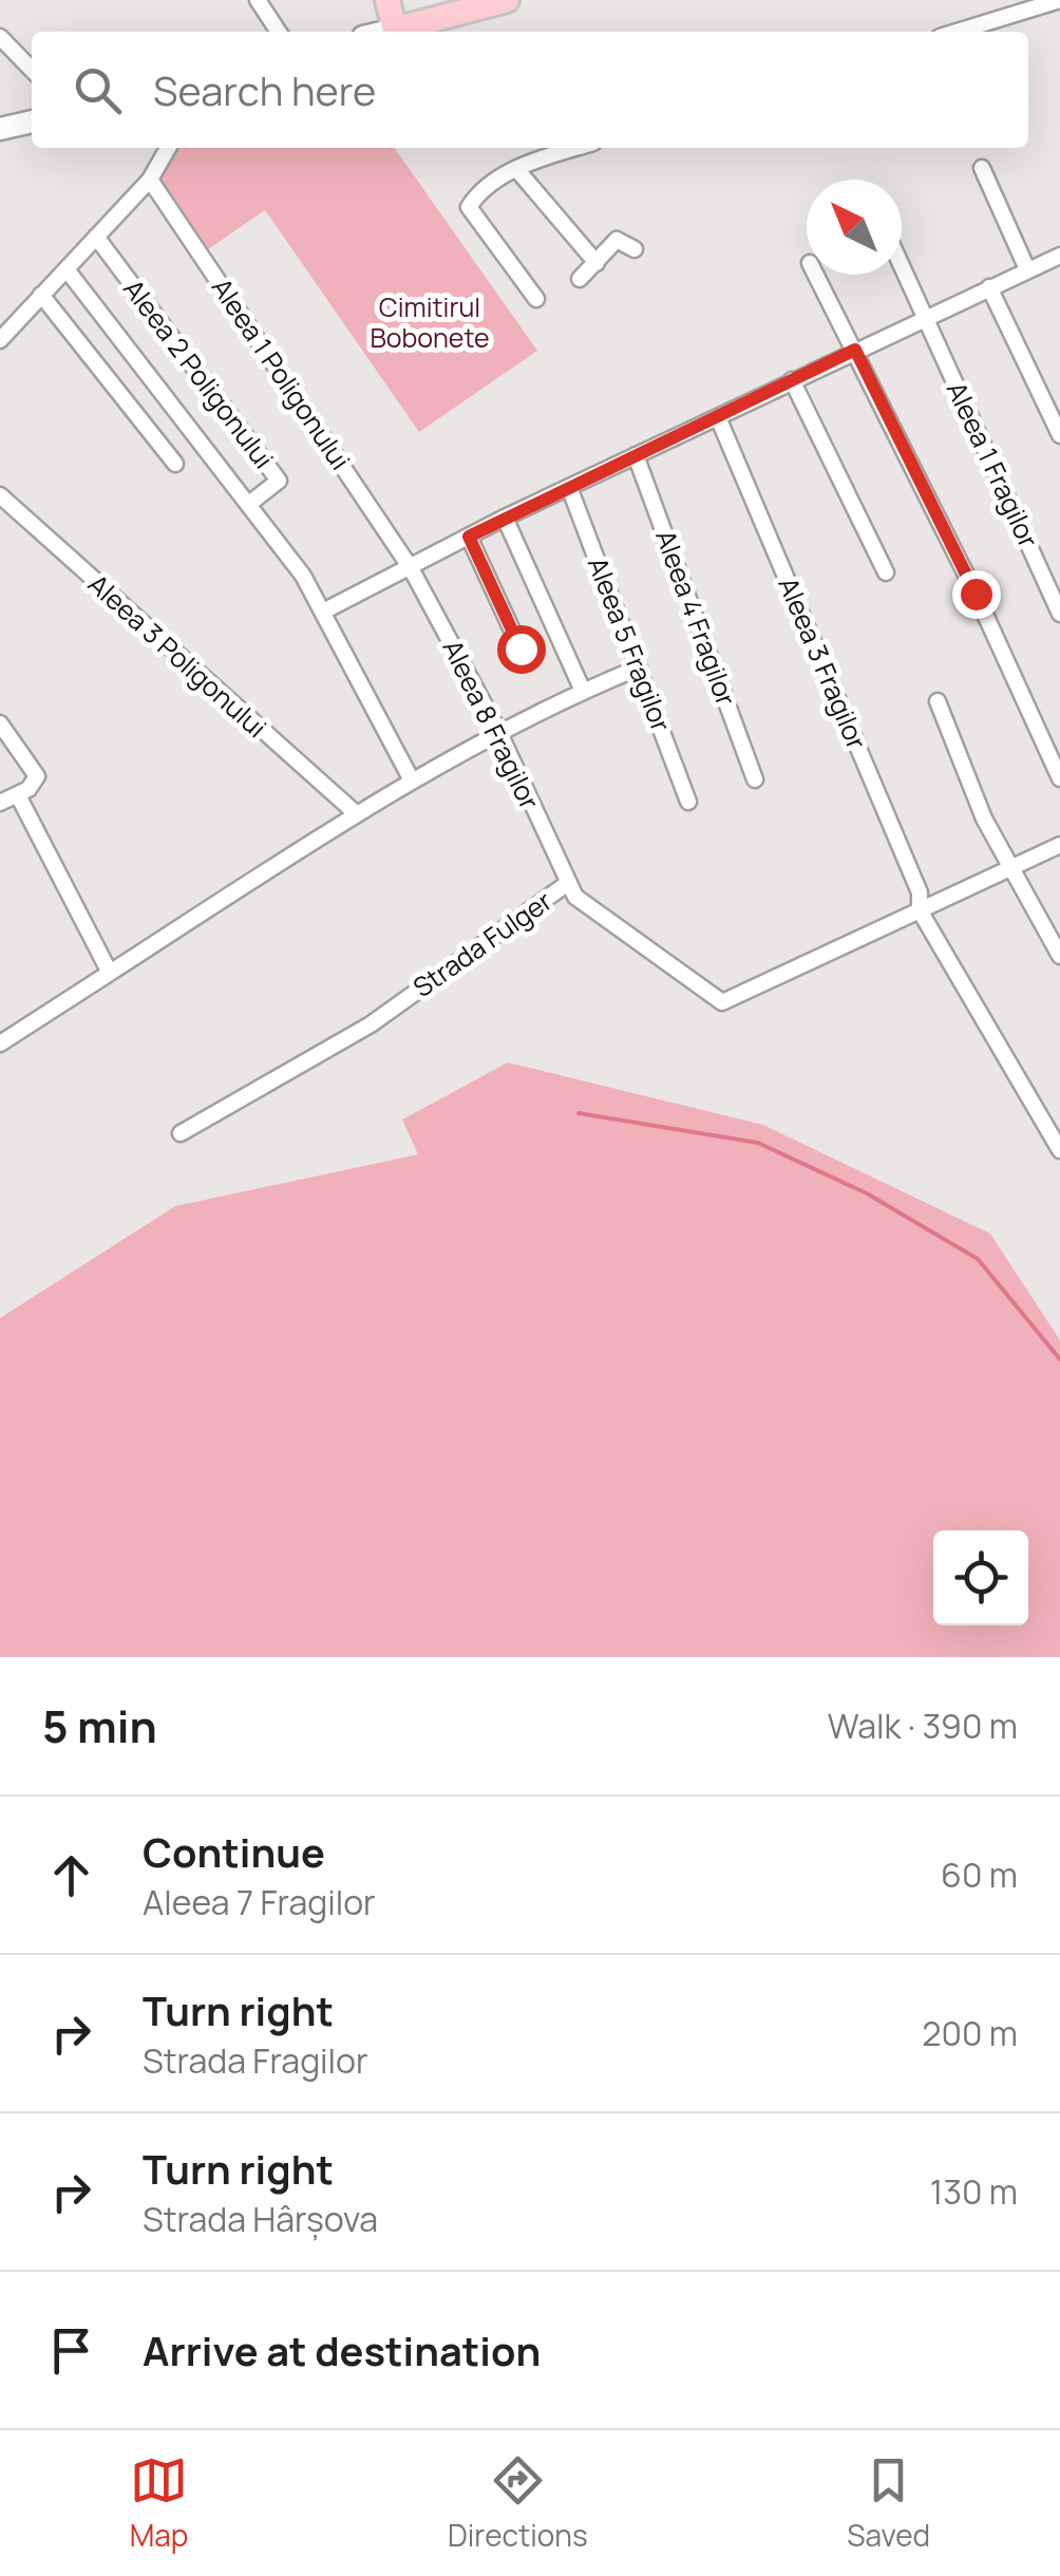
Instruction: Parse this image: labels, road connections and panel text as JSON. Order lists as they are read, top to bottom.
{
  "streets": {
    "street": [
      "Aleea 2 Poligonului",
      "Aleea 1 Poligonului",
      "Aleea 1 Fragilor",
      "Aleea 4 Fragilor",
      "Aleea 5 Fragilor",
      "Aleea 3 Poligonului",
      "Aleea 3 Fragilor",
      "Aleea 8 Fragilor",
      "Strada Fulger"
    ]
  },
  "crossings": [
    ["Aleea 1 Poligonului", "Aleea 8 Fragilor"],
    ["Aleea 3 Fragilor", "Strada Fulger"],
    ["Aleea 8 Fragilor", "Strada Fulger"]
  ],
  "parks": ["Cimitirul Bobonete"],
  "north": "top left",
  "page": {
    "search": "Search here",
    "heading": ["5 min", "Walk · 390 m"],
    "list": [
      ["Continue", "Aleea 7 Fragilor", "60 m"],
      ["Turn right", "Strada Fragilor", "200 m"],
      ["Turn right", "Strada Hârșova", "130 m"],
      "Arrive at destination"
    ],
    "nav": ["Map", "Directions", "Saved"]
  }
}
